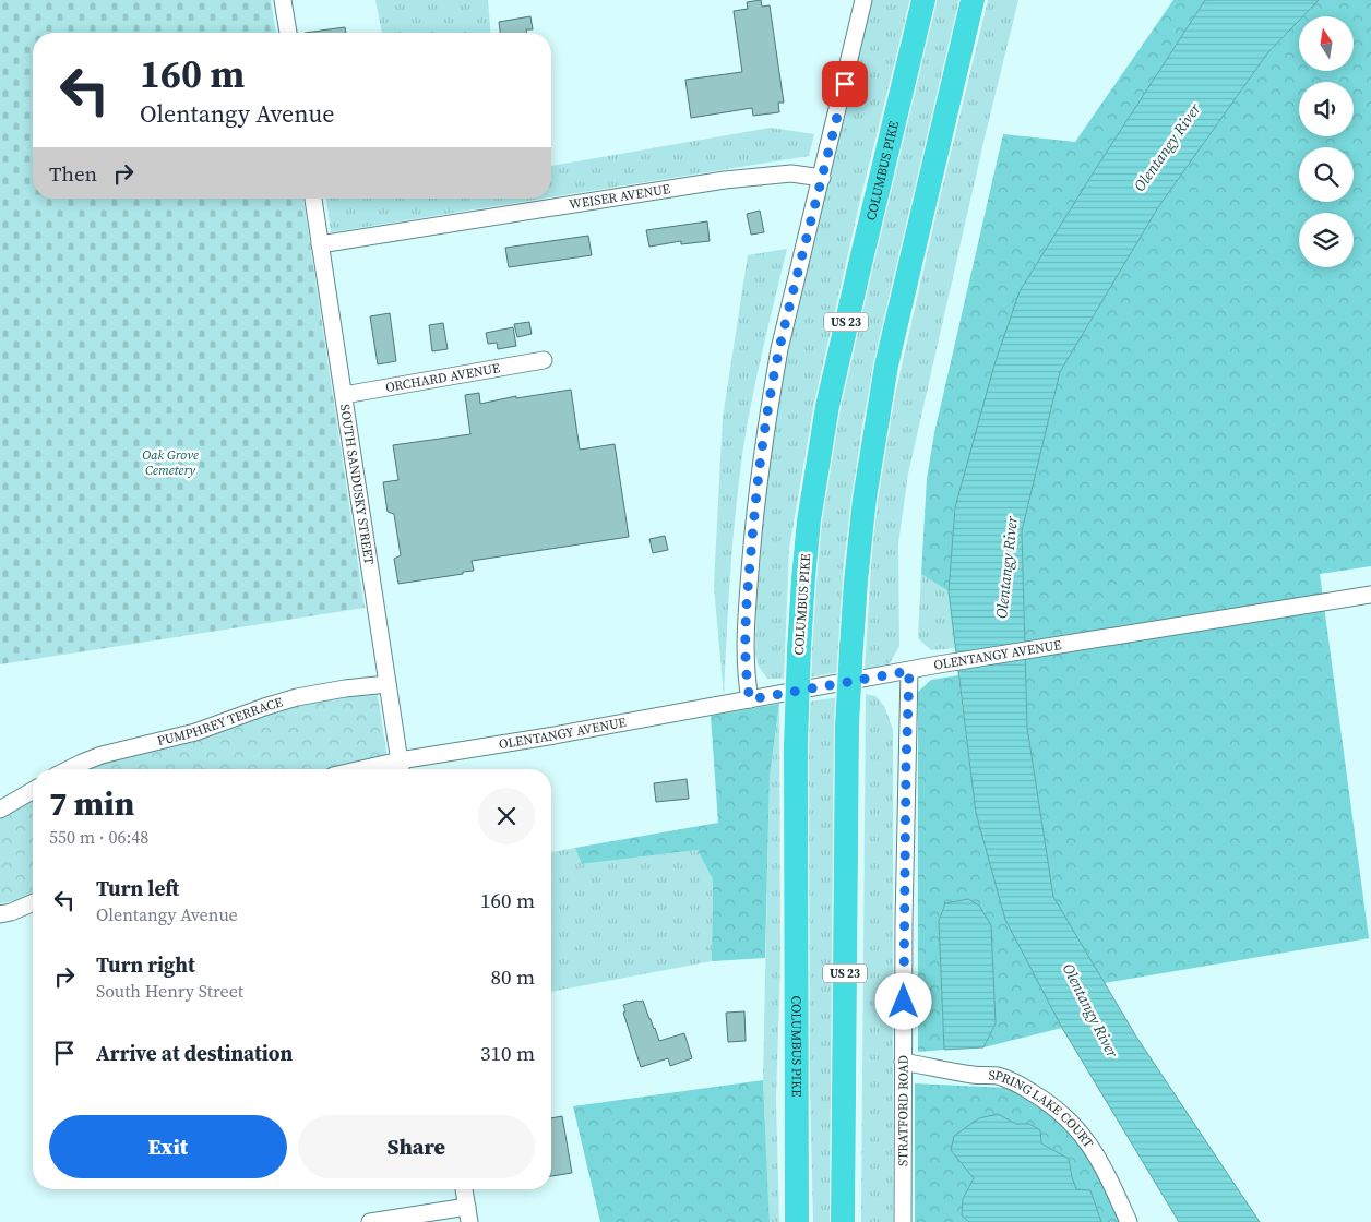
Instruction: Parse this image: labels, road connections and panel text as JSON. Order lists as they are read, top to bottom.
{
  "streets": {
    "highway": ["COLUMBUS PIKE", "US 23"],
    "street": [
      "WEISER AVENUE",
      "ORCHARD AVENUE",
      "SOUTH SANDUSKY STREET",
      "OLENTANGY AVENUE",
      "PUMPHREY TERRACE",
      "STRATFORD ROAD",
      "SPRING LAKE COURT"
    ]
  },
  "crossings": [
    ["WEISER AVENUE", "SOUTH SANDUSKY STREET"],
    ["ORCHARD AVENUE", "SOUTH SANDUSKY STREET"],
    ["SOUTH SANDUSKY STREET", "OLENTANGY AVENUE"],
    ["SOUTH SANDUSKY STREET", "PUMPHREY TERRACE"],
    ["OLENTANGY AVENUE", "STRATFORD ROAD"],
    ["STRATFORD ROAD", "SPRING LAKE COURT"]
  ],
  "water": ["Olentangy River"],
  "parks": ["Oak Grove Cemetery"],
  "north": "top",
  "page": {
    "turn": ["160 m", "Olentangy Avenue"],
    "then": "Then",
    "heading": ["7 min", "550 m · 06:48"],
    "list": [
      {
        "name": "Turn left",
        "note": "Olentangy Avenue",
        "value": "160 m"
      },
      {
        "name": "Turn right",
        "note": "South Henry Street",
        "value": "80 m"
      },
      {
        "name": "Arrive at destination",
        "value": "310 m"
      }
    ],
    "buttons": ["Exit", "Share"]
  }
}
